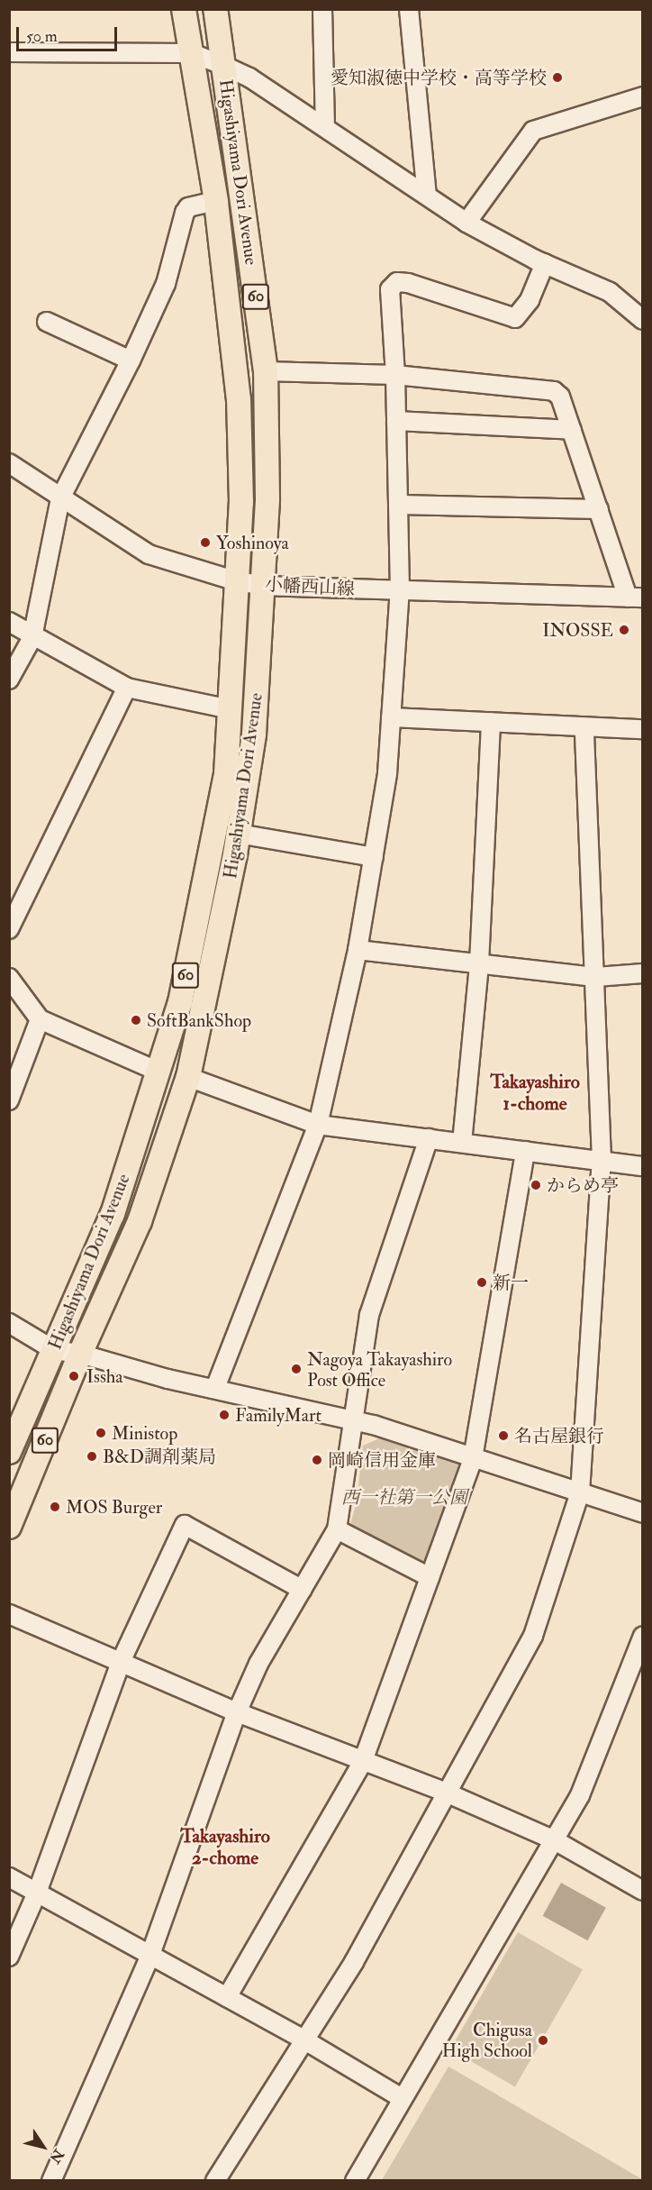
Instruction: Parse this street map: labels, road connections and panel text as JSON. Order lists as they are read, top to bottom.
{
  "streets": {
    "main road": ["Higashiyama Dori Avenue", "60"],
    "street": ["小幡西山線"]
  },
  "crossings": [
    ["Higashiyama Dori Avenue", "小幡西山線"]
  ],
  "districts": ["Takayashiro 1-chome", "Takayashiro 2-chome"],
  "parks": ["西一社第一公園"],
  "places": [
    "愛知淑徳中学校・高等学校",
    "Yoshinoya",
    "INOSSE",
    "SoftBankShop",
    "からめ亭",
    "新一",
    "Nagoya Takayashiro Post Office",
    "Issha",
    "FamilyMart",
    "Ministop",
    "名古屋銀行",
    "B&D調剤薬局",
    "岡崎信用金庫",
    "MOS Burger",
    "Chigusa High School"
  ],
  "scale_bar": "50 m",
  "north": "bottom right"
}
